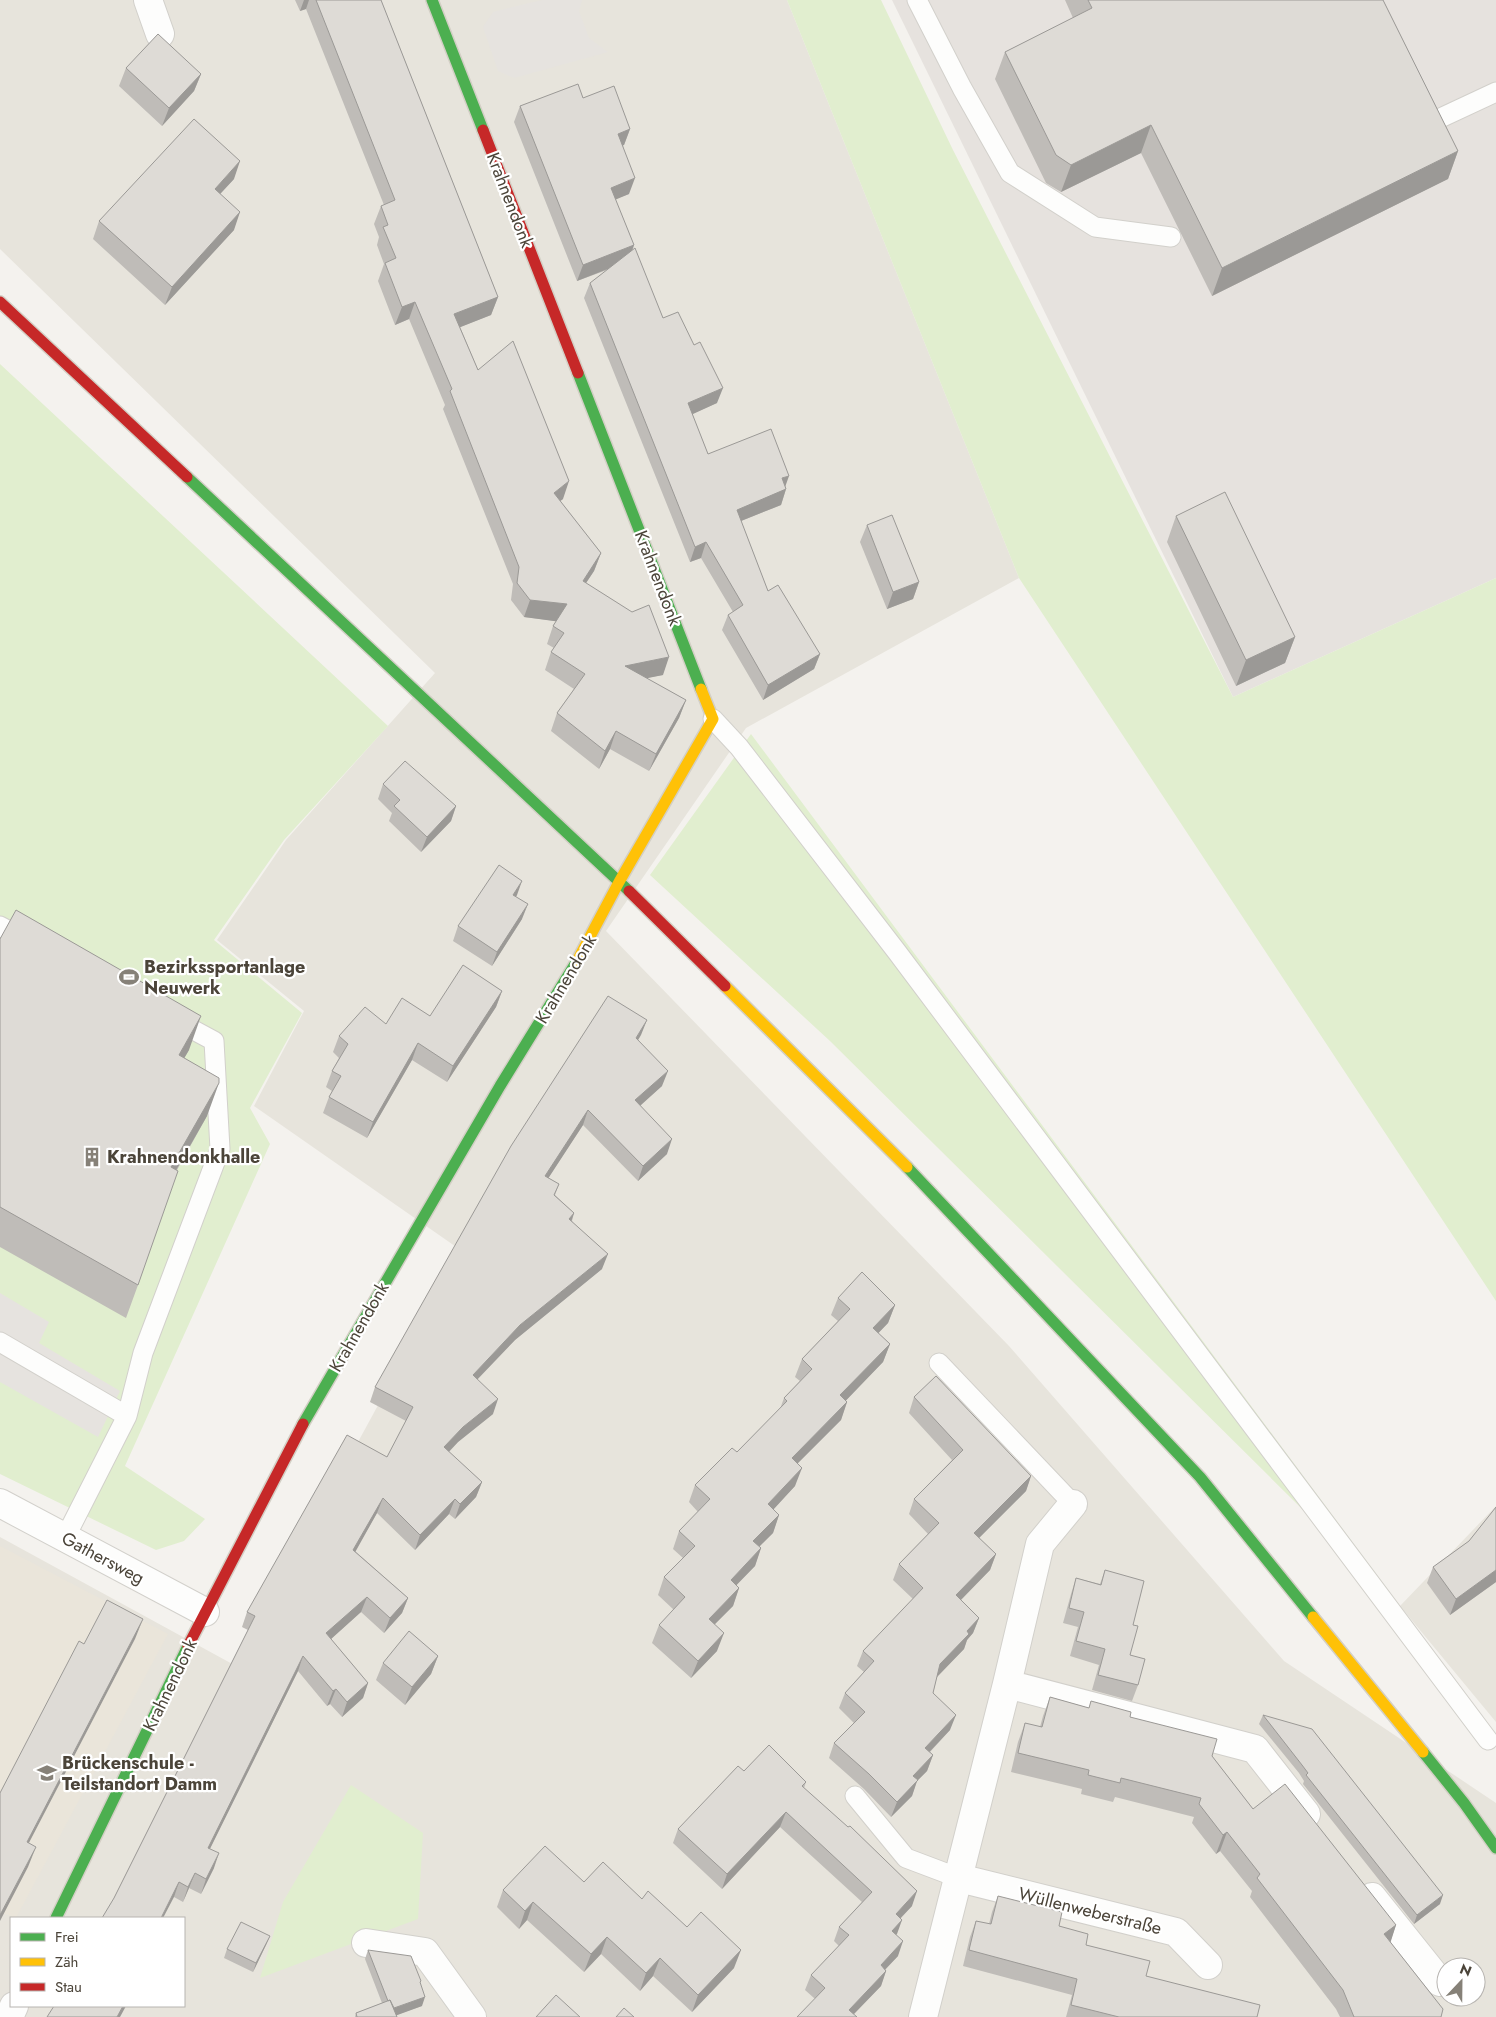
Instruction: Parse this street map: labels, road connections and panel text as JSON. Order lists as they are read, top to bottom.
{
  "streets": {
    "main road": ["Krahnendonk"],
    "street": ["Gathersweg", "Wüllenweberstraße"]
  },
  "crossings": [
    ["Krahnendonk", "Gathersweg"]
  ],
  "places": {
    "sports": ["Bezirkssportanlage Neuwerk"],
    "building": ["Krahnendonkhalle"],
    "school or university": ["Brückenschule - Teilstandort Damm"]
  },
  "legend": ["Frei", "Zäh", "Stau"],
  "north": "top"
}
